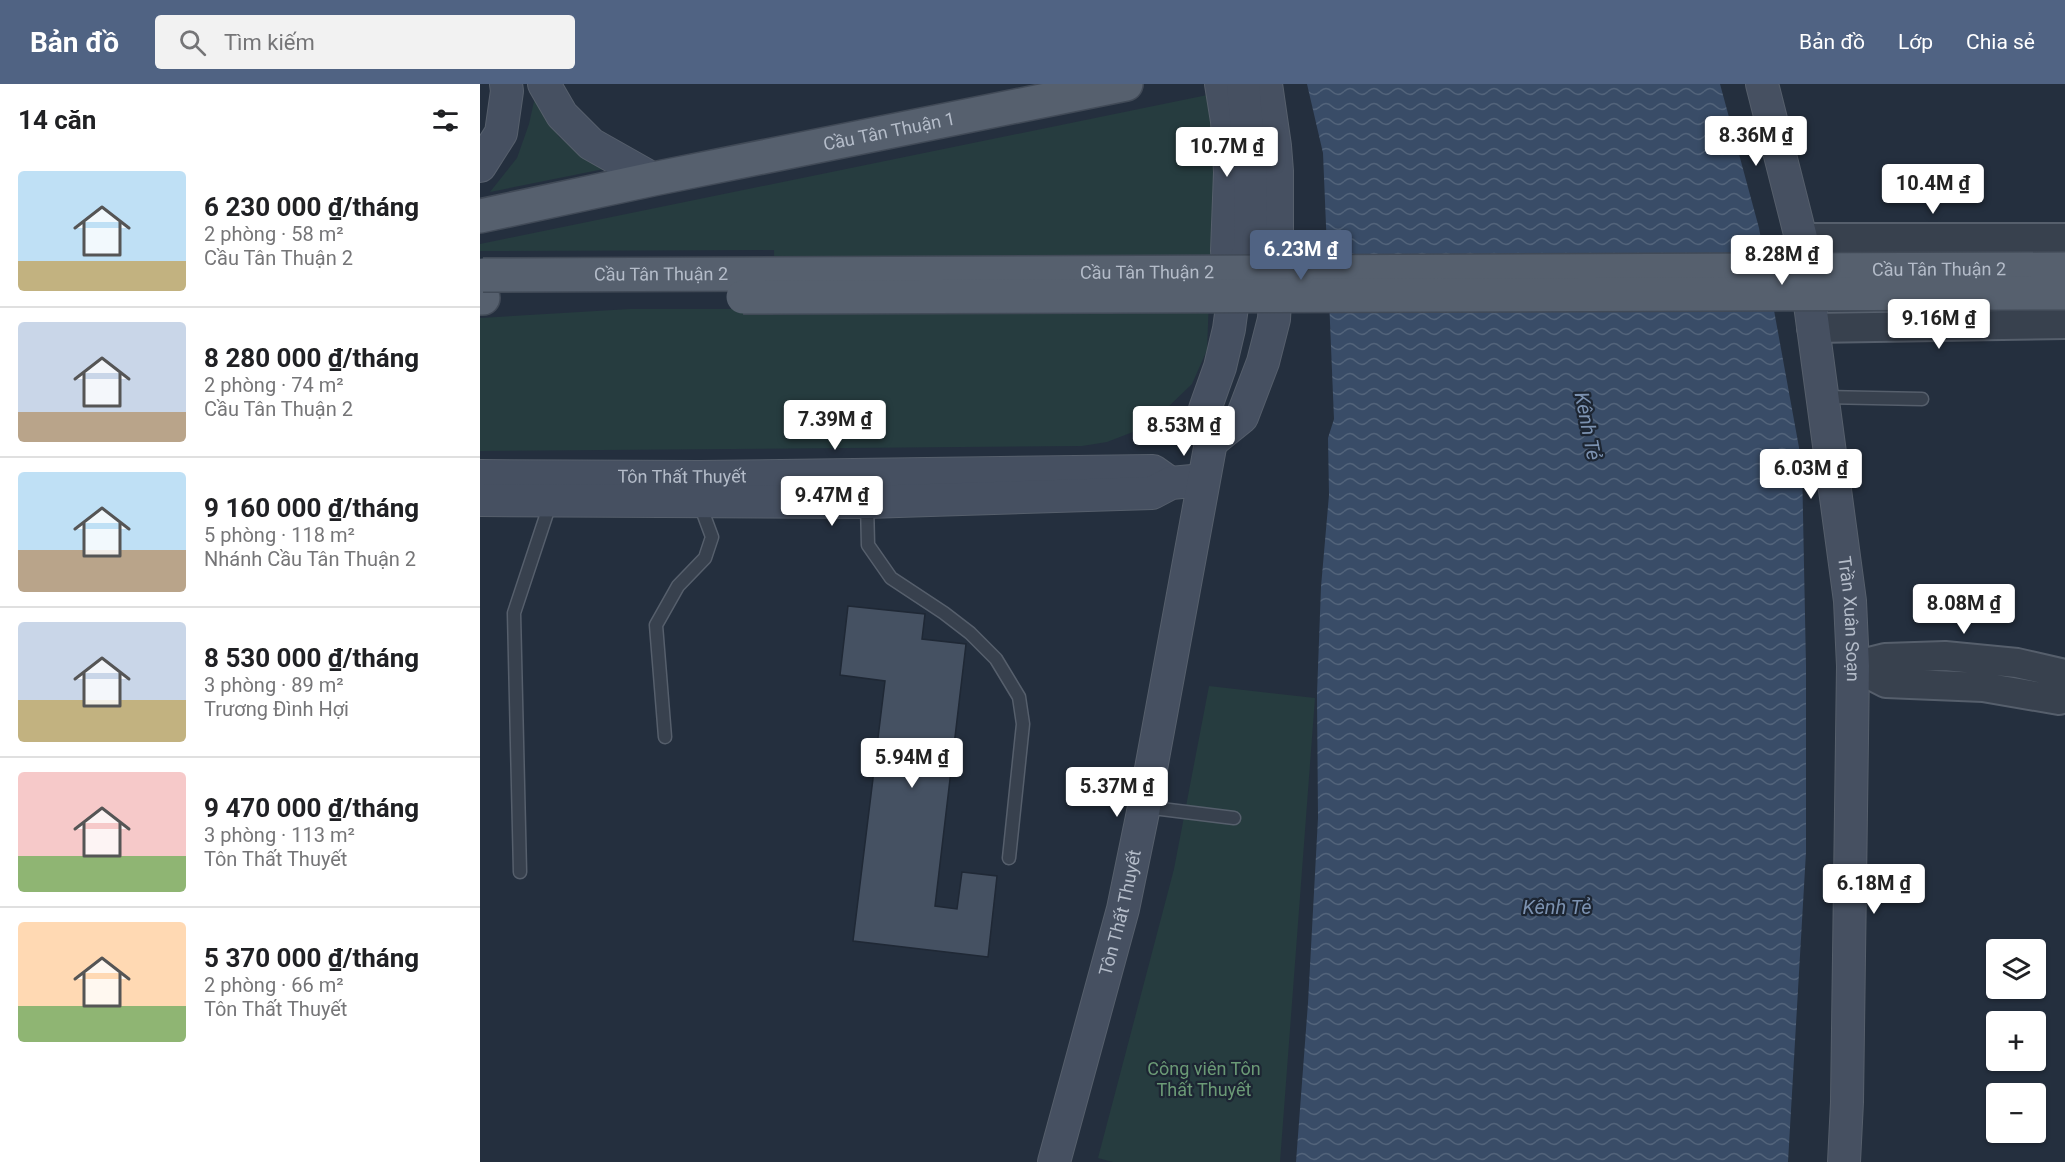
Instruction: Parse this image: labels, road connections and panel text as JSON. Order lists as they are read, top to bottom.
{
  "streets": {
    "main road": [
      "Cầu Tân Thuận 1",
      "Cầu Tân Thuận 2",
      "Tôn Thất Thuyết",
      "Trần Xuân Soạn"
    ]
  },
  "water": ["Kênh Tẻ"],
  "parks": ["Công viên Tôn Thất Thuyết"],
  "page": {
    "header": "Bản đồ",
    "search": "Tìm kiếm",
    "nav": ["Bản đồ", "Lớp", "Chia sẻ"],
    "heading": "14 căn",
    "price": [
      "8.36M ₫",
      "10.7M ₫",
      "10.4M ₫",
      "6.23M ₫",
      "8.28M ₫",
      "9.16M ₫",
      "7.39M ₫",
      "8.53M ₫",
      "6.03M ₫",
      "9.47M ₫",
      "8.08M ₫",
      "5.94M ₫",
      "5.37M ₫",
      "6.18M ₫"
    ],
    "list": [
      {
        "name": "6 230 000 ₫/tháng",
        "note": "2 phòng · 58 m² · Cầu Tân Thuận 2"
      },
      {
        "name": "8 280 000 ₫/tháng",
        "note": "2 phòng · 74 m² · Cầu Tân Thuận 2"
      },
      {
        "name": "9 160 000 ₫/tháng",
        "note": "5 phòng · 118 m² · Nhánh Cầu Tân Thuận 2"
      },
      {
        "name": "8 530 000 ₫/tháng",
        "note": "3 phòng · 89 m² · Trương Đình Hợi"
      },
      {
        "name": "9 470 000 ₫/tháng",
        "note": "3 phòng · 113 m² · Tôn Thất Thuyết"
      },
      {
        "name": "5 370 000 ₫/tháng",
        "note": "2 phòng · 66 m² · Tôn Thất Thuyết"
      }
    ],
    "map_buttons": ["+", "−"]
  }
}
